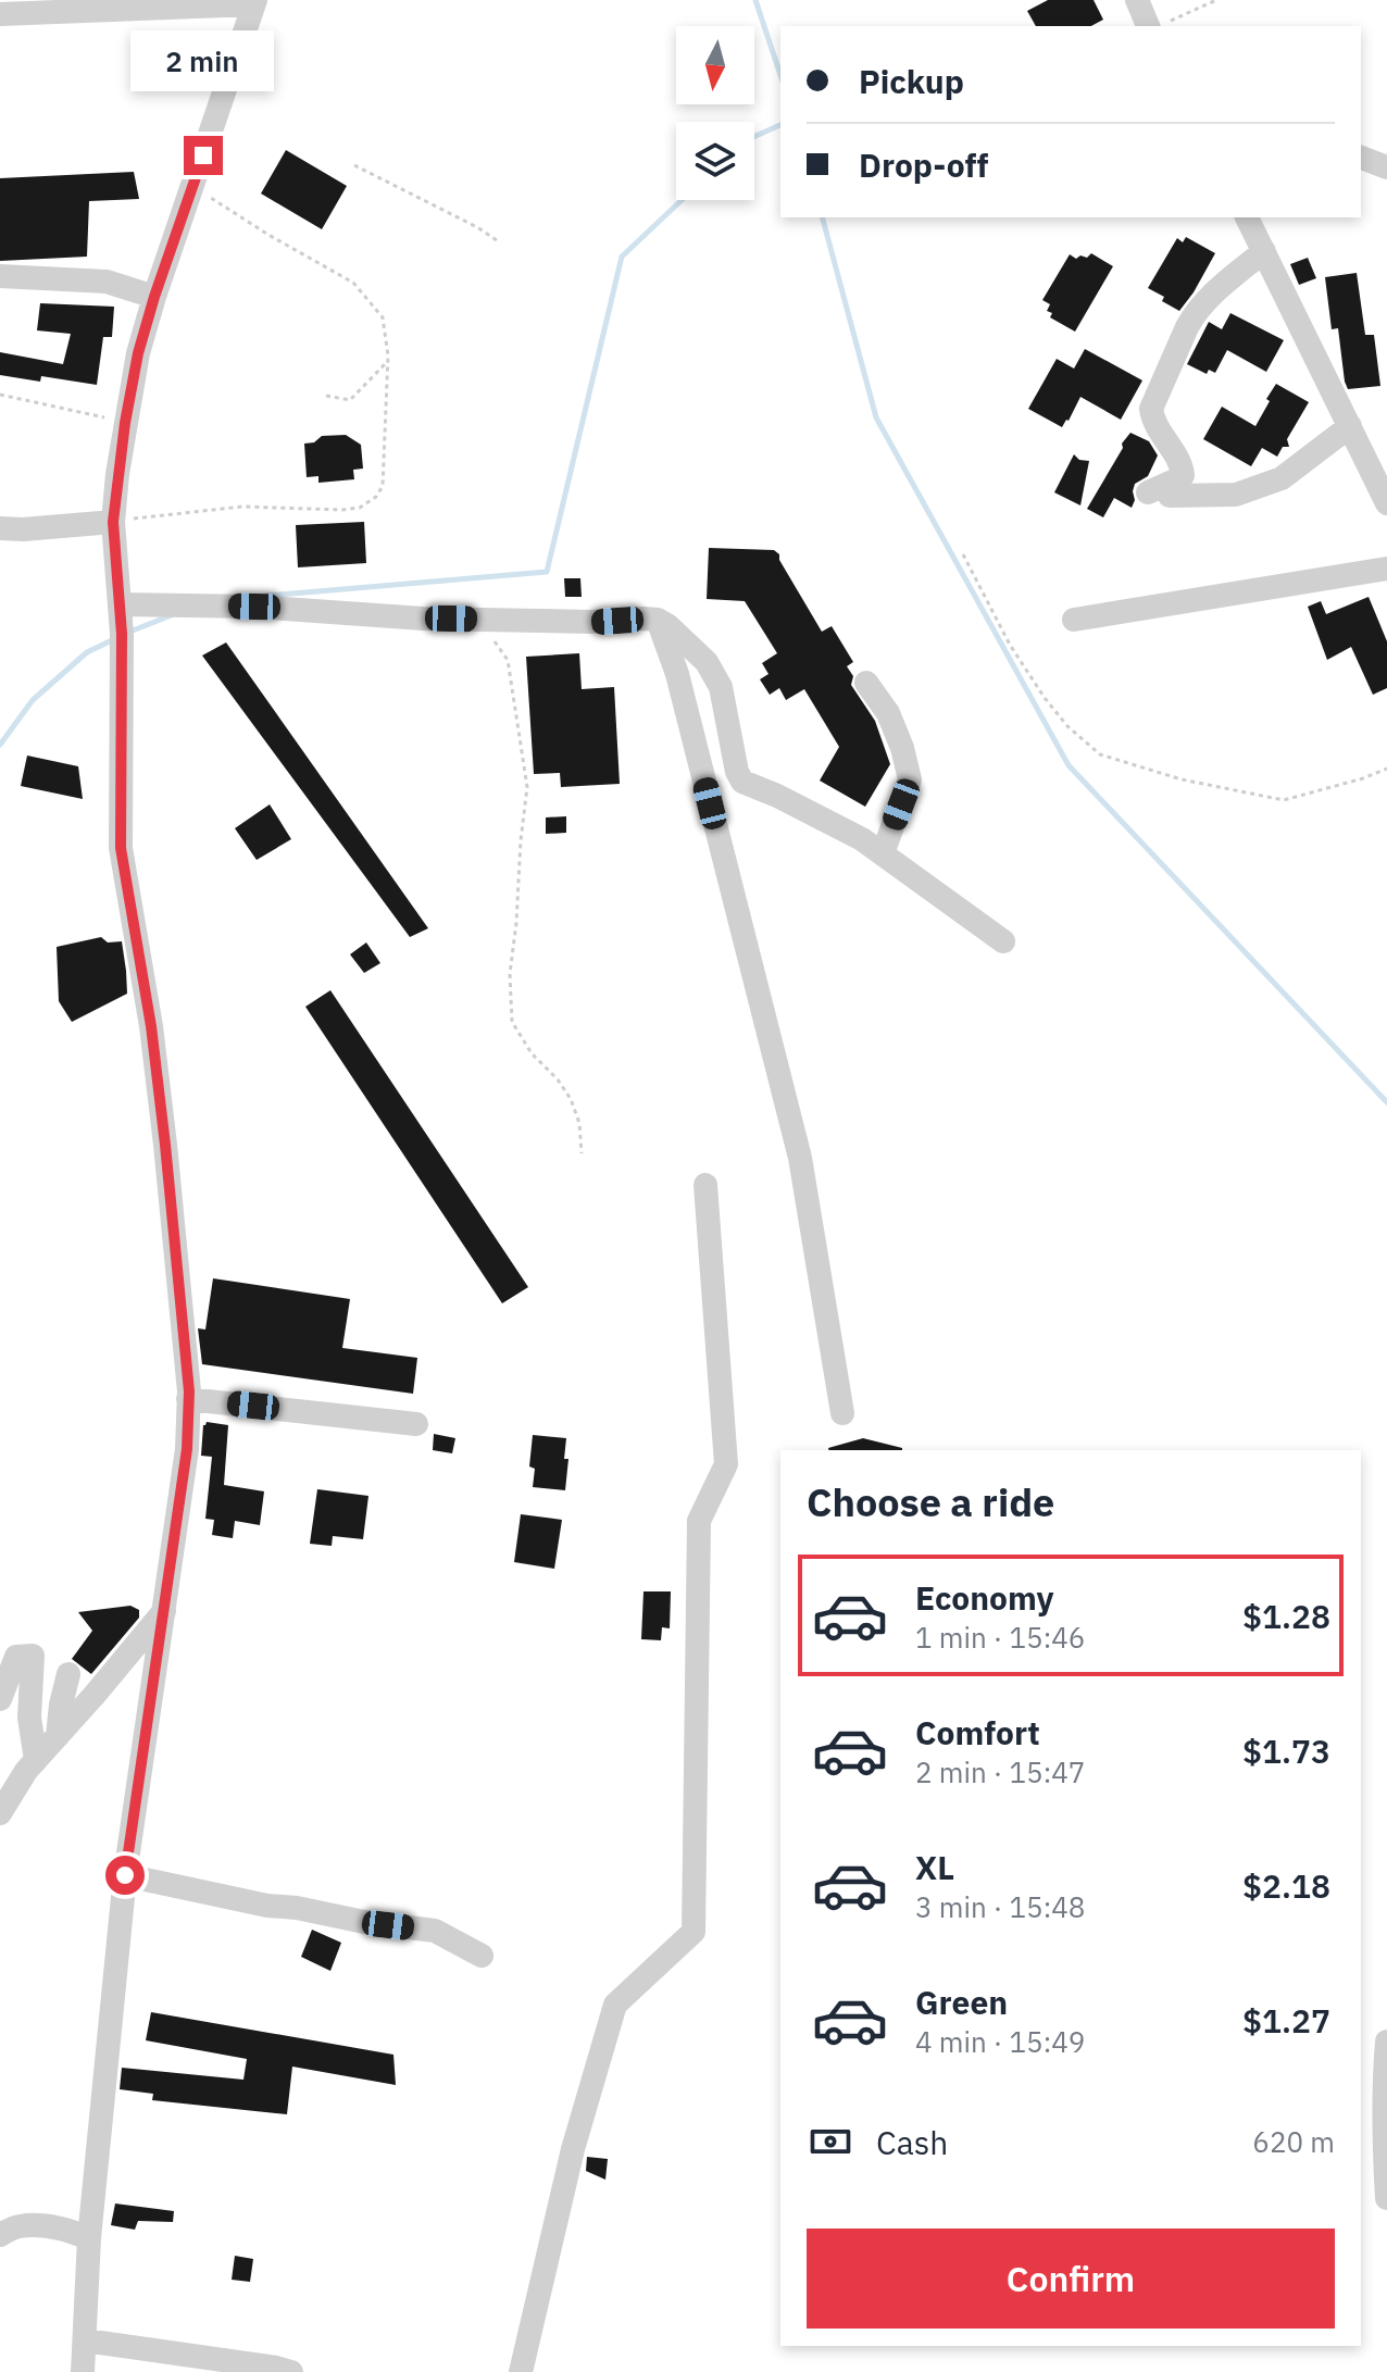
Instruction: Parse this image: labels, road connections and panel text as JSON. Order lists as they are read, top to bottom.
{
  "north": "bottom",
  "page": {
    "banner": ["Pickup", "Drop-off"],
    "bubble": "2 min",
    "heading": "Choose a ride",
    "list": [
      {
        "name": "Economy",
        "note": "1 min · 15:46",
        "value": "$1.28"
      },
      {
        "name": "Comfort",
        "note": "2 min · 15:47",
        "value": "$1.73"
      },
      {
        "name": "XL",
        "note": "3 min · 15:48",
        "value": "$2.18"
      },
      {
        "name": "Green",
        "note": "4 min · 15:49",
        "value": "$1.27"
      }
    ],
    "pay": ["Cash", "620 m"],
    "buttons": "Confirm"
  }
}
